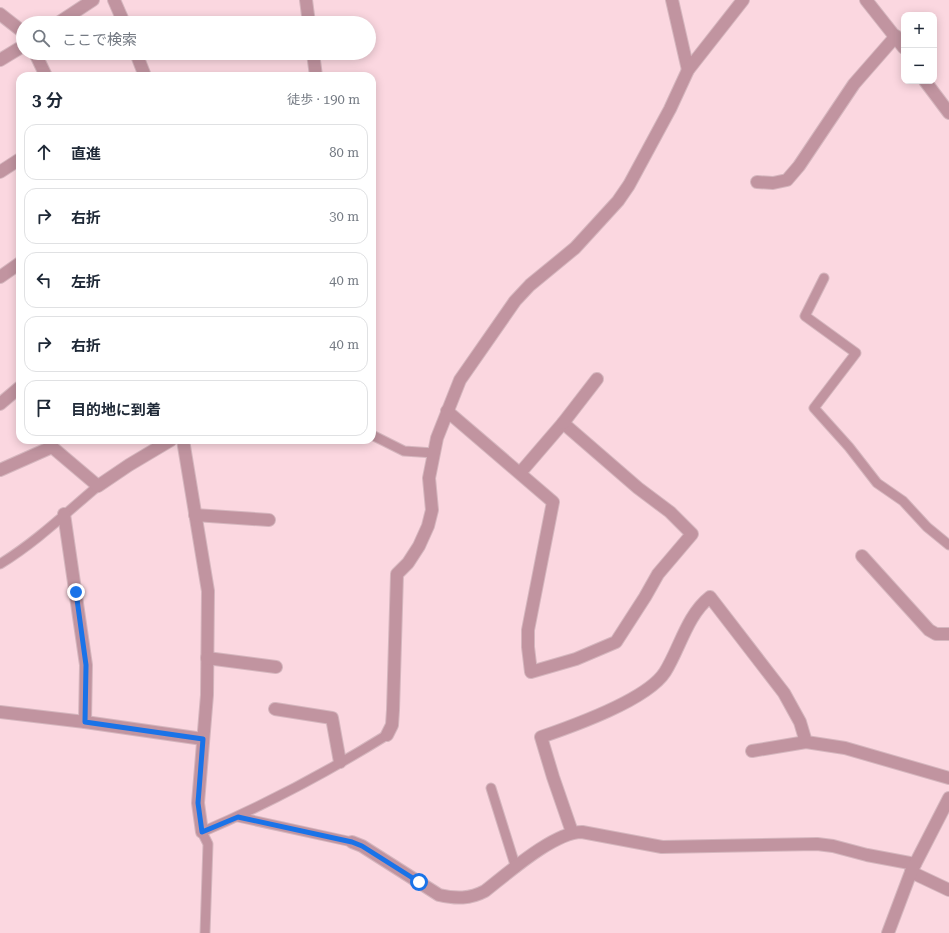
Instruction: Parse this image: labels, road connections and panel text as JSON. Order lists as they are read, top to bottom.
{
  "page": {
    "map_buttons": ["+", "−"],
    "search": "ここで検索",
    "heading": ["3 分", "徒歩 · 190 m"],
    "list": [
      ["直進", "80 m"],
      ["右折", "30 m"],
      ["左折", "40 m"],
      ["右折", "40 m"],
      "目的地に到着"
    ]
  }
}
